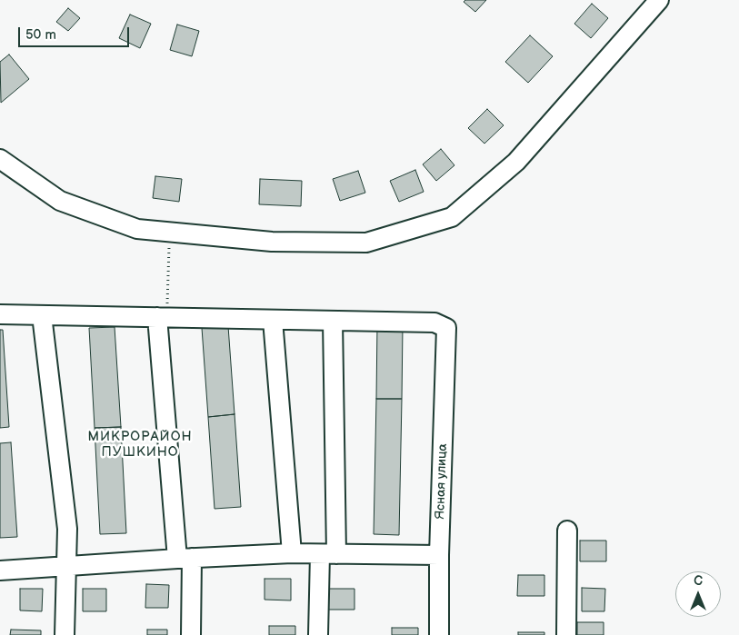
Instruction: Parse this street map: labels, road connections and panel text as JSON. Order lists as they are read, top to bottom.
{
  "streets": {
    "street": ["Ясная улица"]
  },
  "districts": ["МИКРОРАЙОН ПУШКИНО"],
  "scale_bar": "50 m",
  "north": "top"
}
